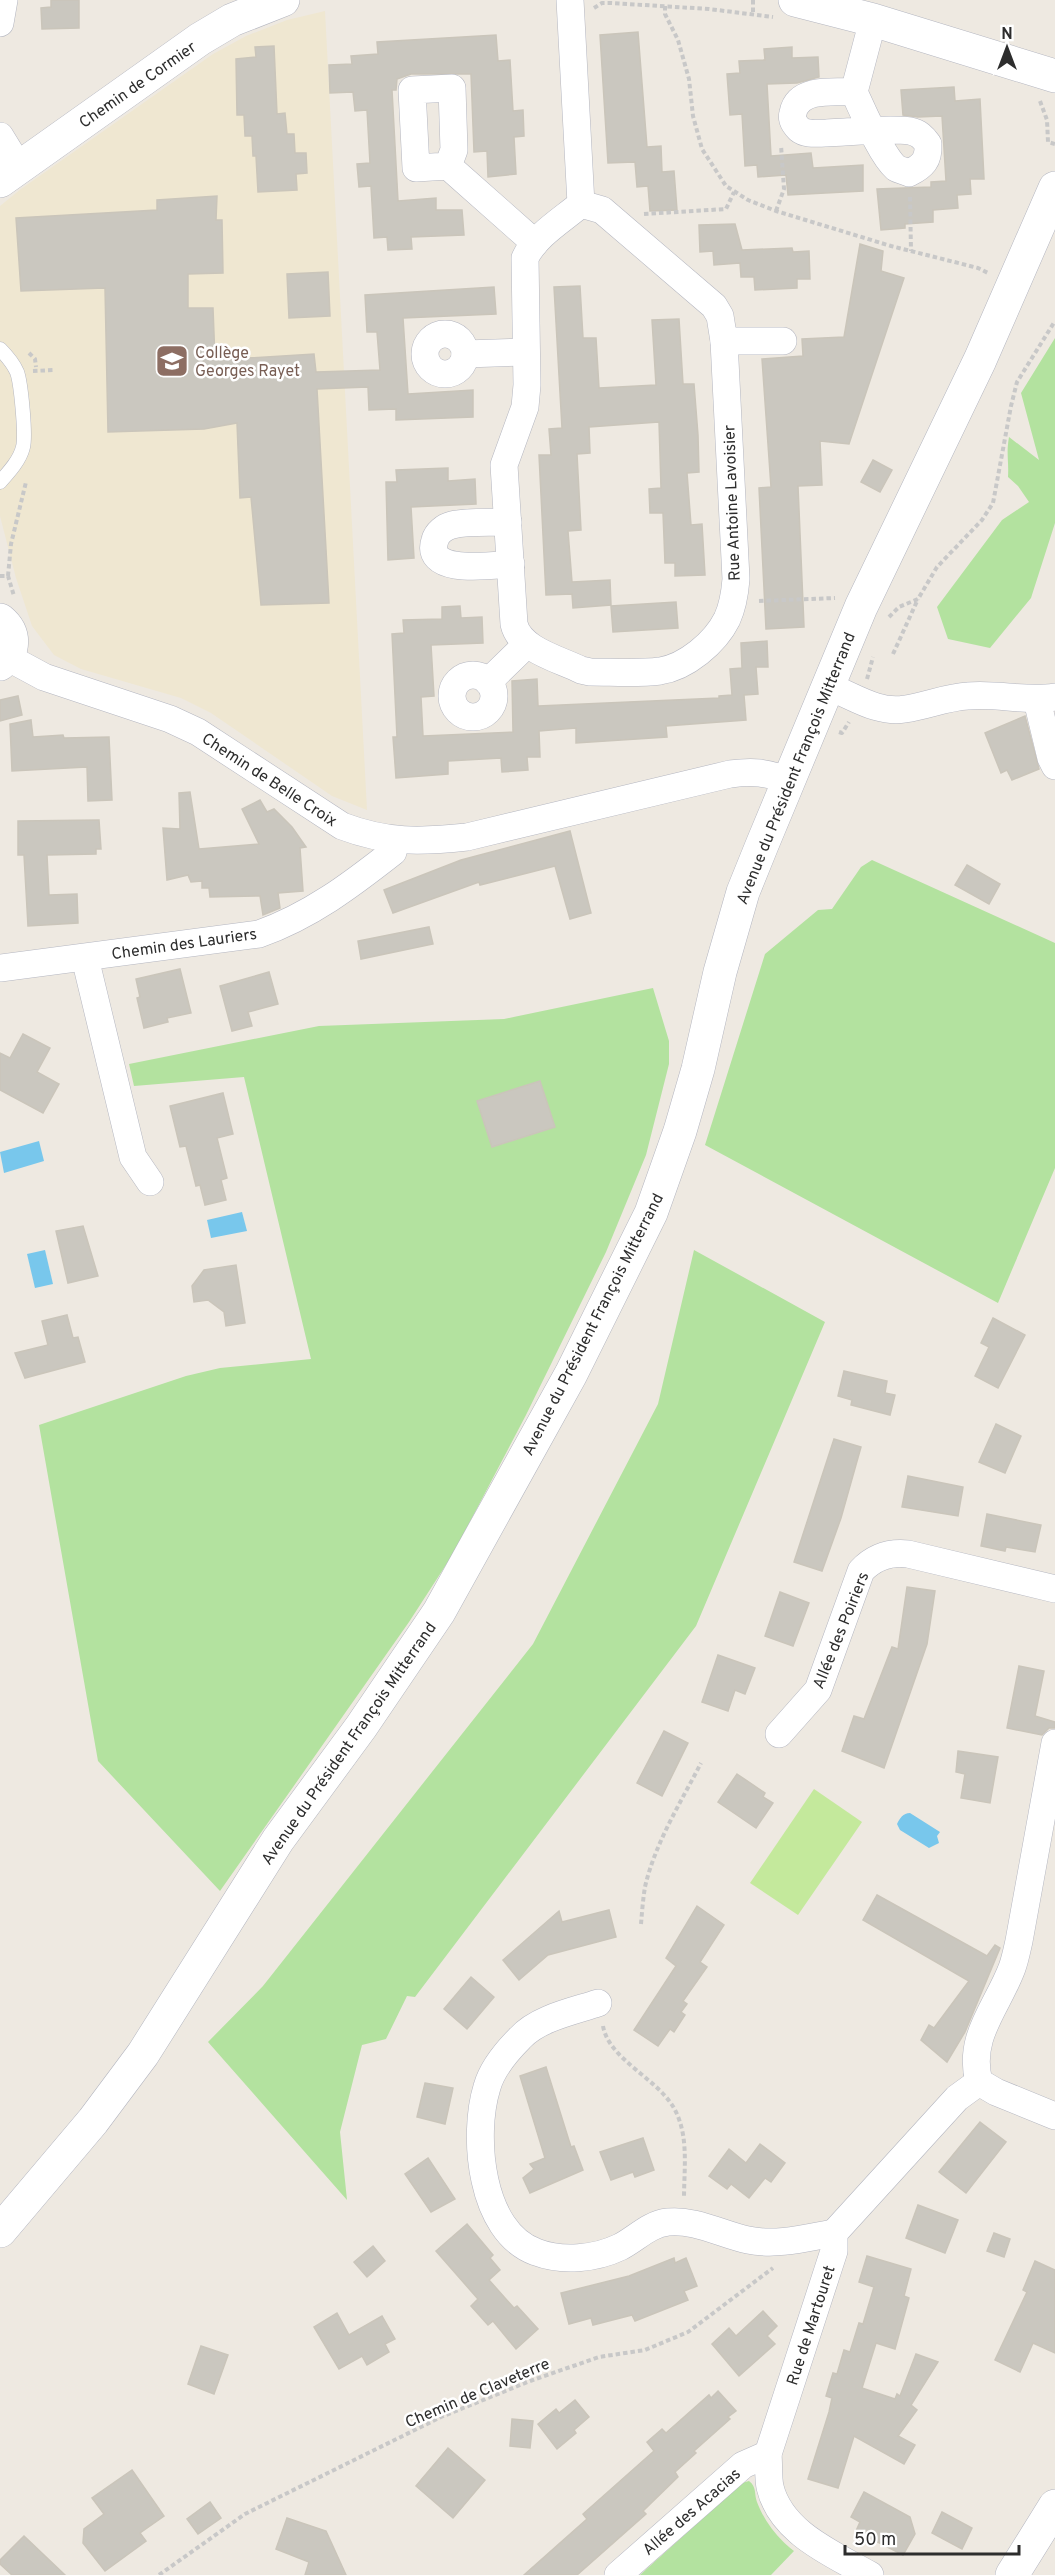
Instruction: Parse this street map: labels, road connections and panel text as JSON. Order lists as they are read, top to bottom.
{
  "streets": {
    "street": [
      "Chemin de Cormier",
      "Rue Antoine Lavoisier",
      "Avenue du Président François Mitterrand",
      "Chemin de Belle Croix",
      "Chemin des Lauriers",
      "Allée des Poiriers",
      "Rue de Martouret",
      "Allée des Acacias"
    ],
    "path": ["Chemin de Claveterre"]
  },
  "crossings": [
    ["Avenue du Président François Mitterrand", "Chemin de Belle Croix"],
    ["Chemin de Belle Croix", "Chemin des Lauriers"],
    ["Rue de Martouret", "Allée des Acacias"]
  ],
  "places": {
    "school or university": ["Collège Georges Rayet"]
  },
  "scale_bar": "50 m",
  "north": "top"
}
